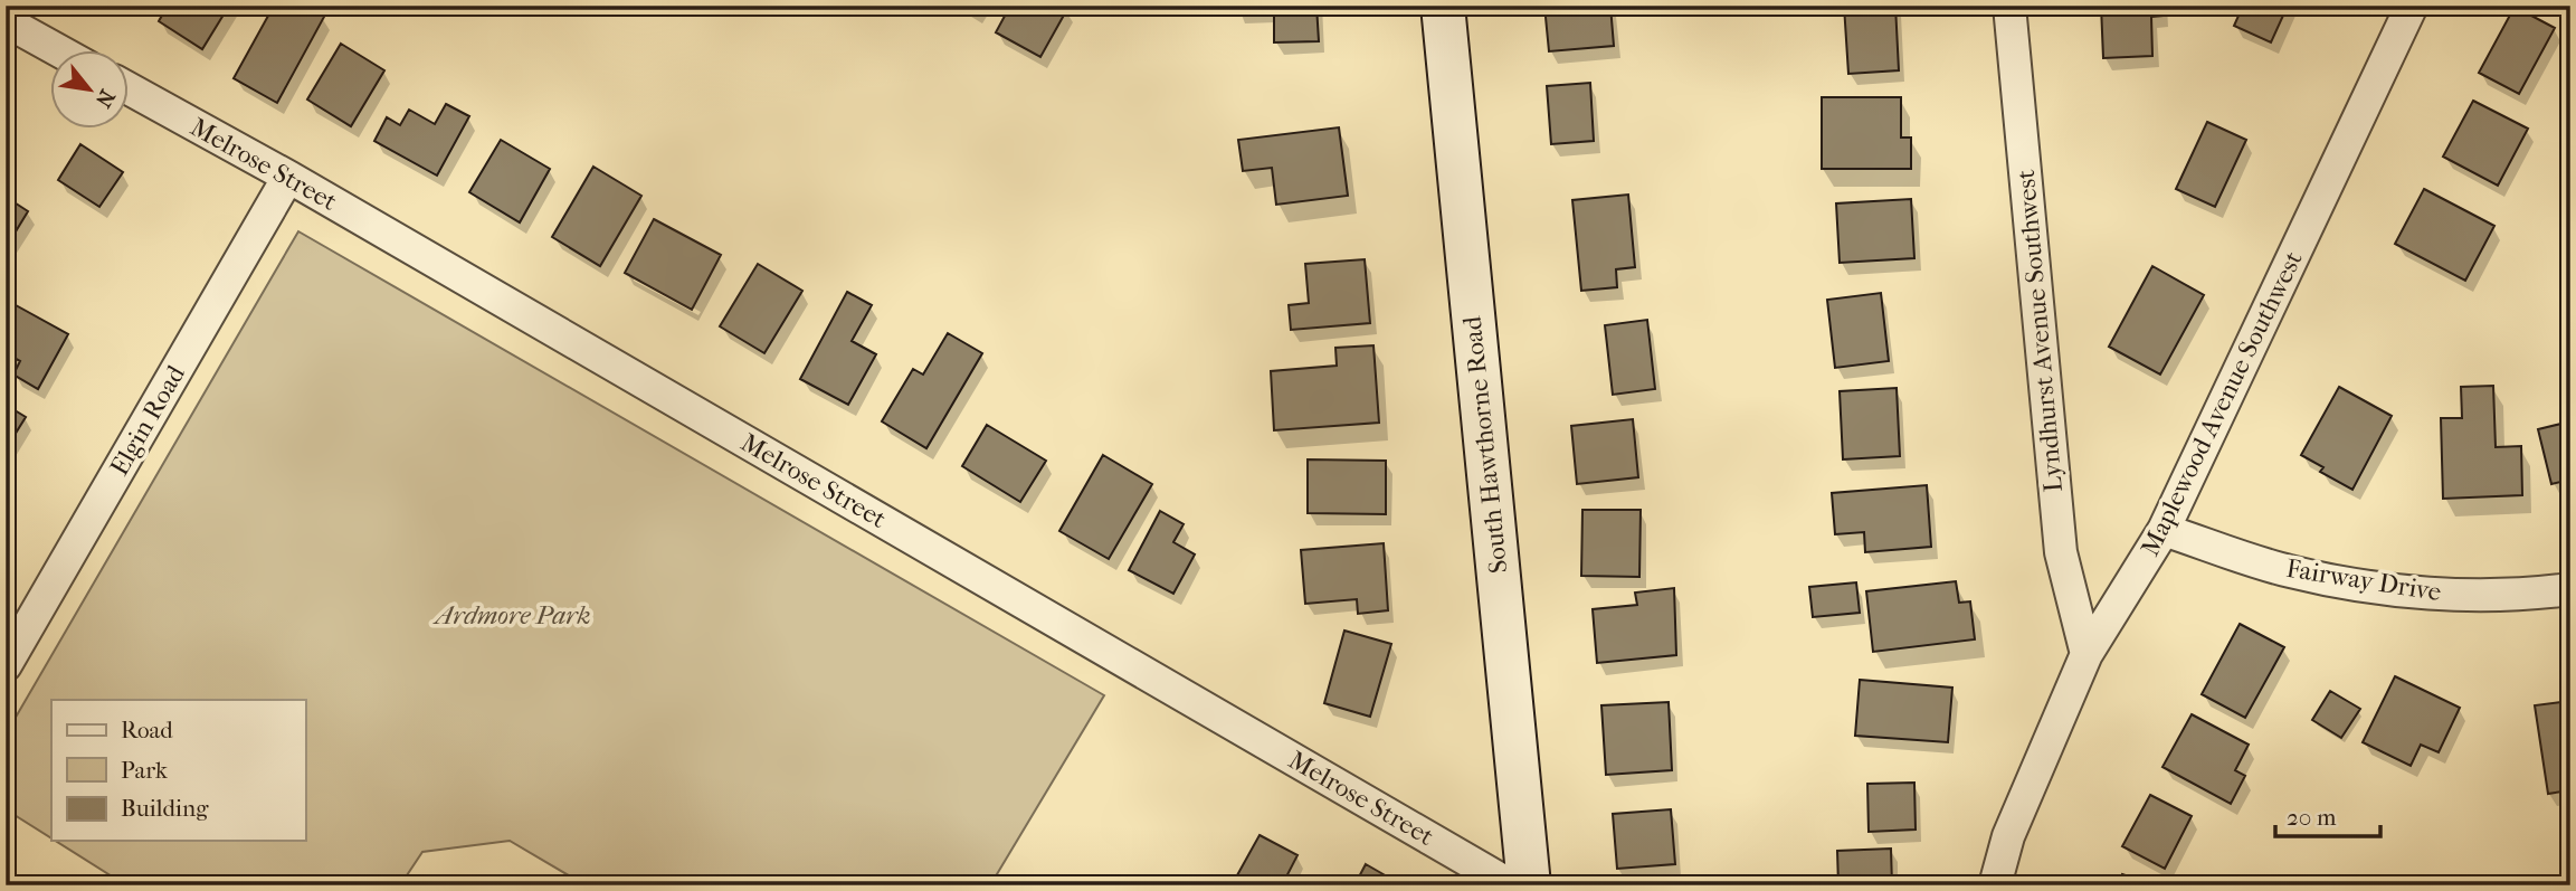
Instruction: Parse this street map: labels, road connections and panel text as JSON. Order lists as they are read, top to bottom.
{
  "streets": {
    "main road": ["South Hawthorne Road"],
    "street": [
      "Melrose Street",
      "Lyndhurst Avenue Southwest",
      "Maplewood Avenue Southwest",
      "Elgin Road",
      "Fairway Drive"
    ]
  },
  "crossings": [
    ["Melrose Street", "Elgin Road"],
    ["Lyndhurst Avenue Southwest", "Maplewood Avenue Southwest"],
    ["Maplewood Avenue Southwest", "Fairway Drive"]
  ],
  "parks": ["Ardmore Park"],
  "legend": ["Road", "Park", "Building"],
  "scale_bar": "20 m",
  "north": "bottom right"
}
